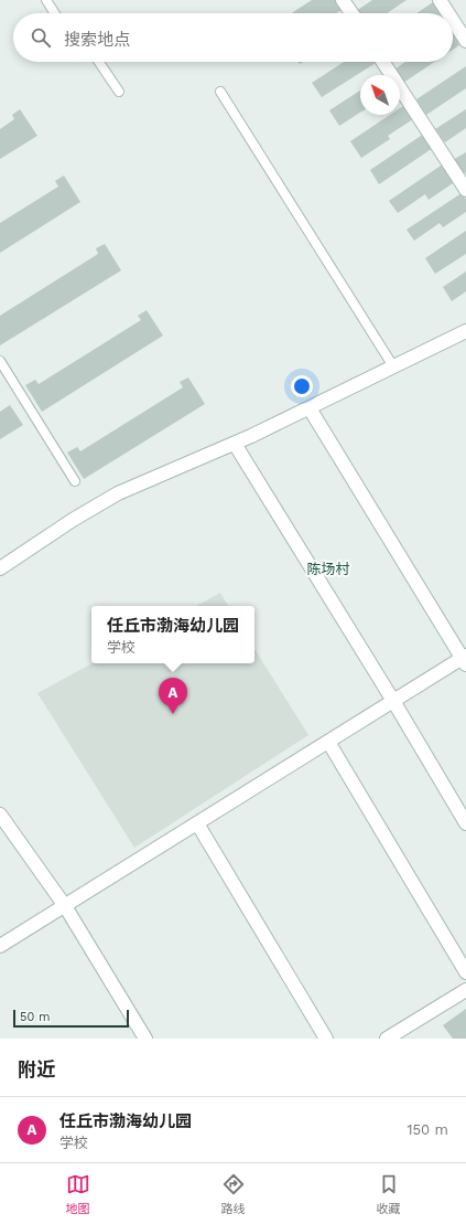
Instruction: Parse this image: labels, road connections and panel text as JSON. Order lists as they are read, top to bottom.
{
  "districts": ["陈场村"],
  "scale_bar": "50 m",
  "north": "top left",
  "page": {
    "search": "搜索地点",
    "popup": ["任丘市渤海幼儿园", "学校"],
    "pins": "A",
    "scale": "50 m",
    "heading": "附近",
    "list": [
      {
        "mark": "A",
        "name": "任丘市渤海幼儿园",
        "note": "学校",
        "value": "150 m"
      }
    ],
    "nav": ["地图", "路线", "收藏"]
  }
}
